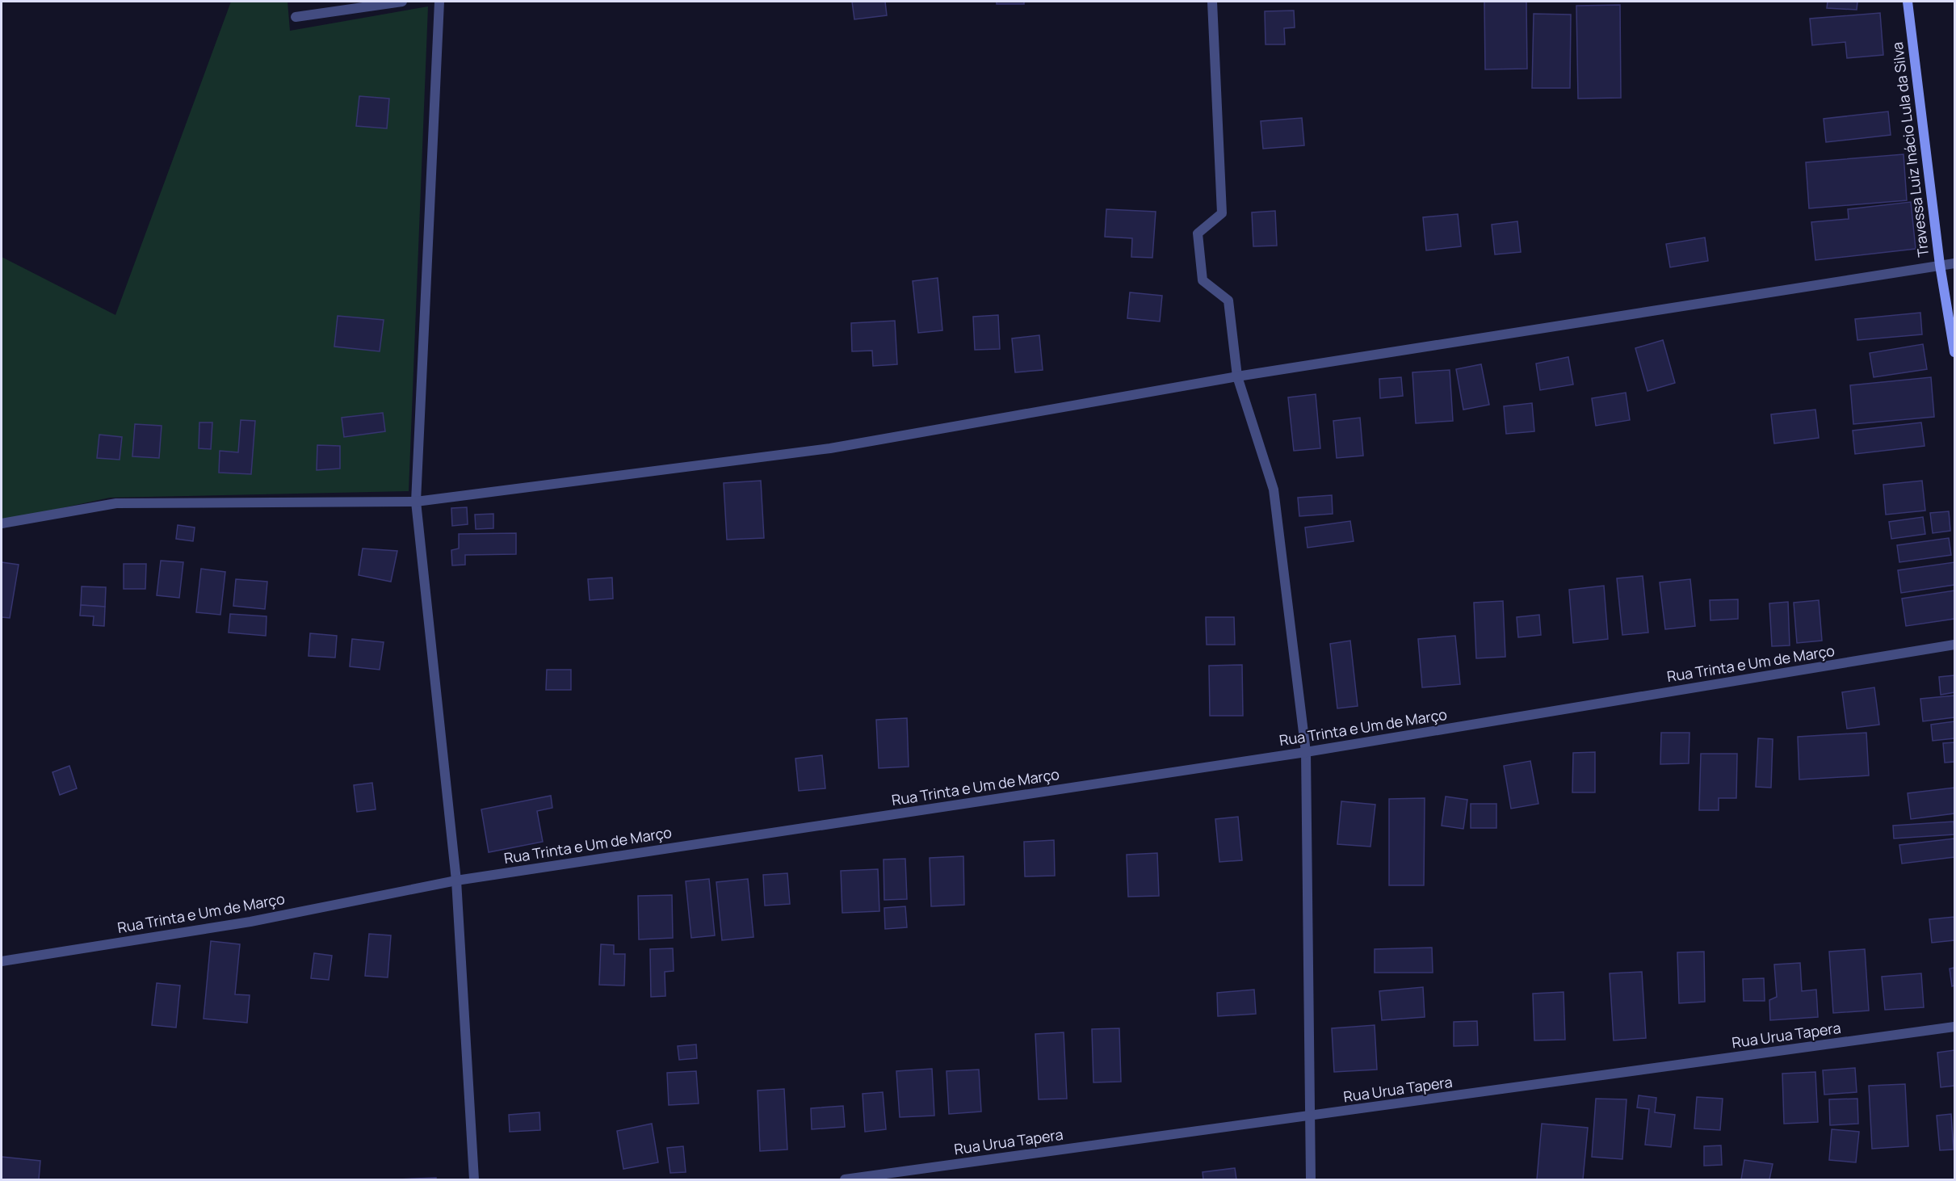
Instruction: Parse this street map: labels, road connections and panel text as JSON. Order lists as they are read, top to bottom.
{
  "streets": {
    "street": ["Travessa Luiz Inácio Lula da Silva", "Rua Trinta e Um de Março", "Rua Urua Tapera"]
  }
}
